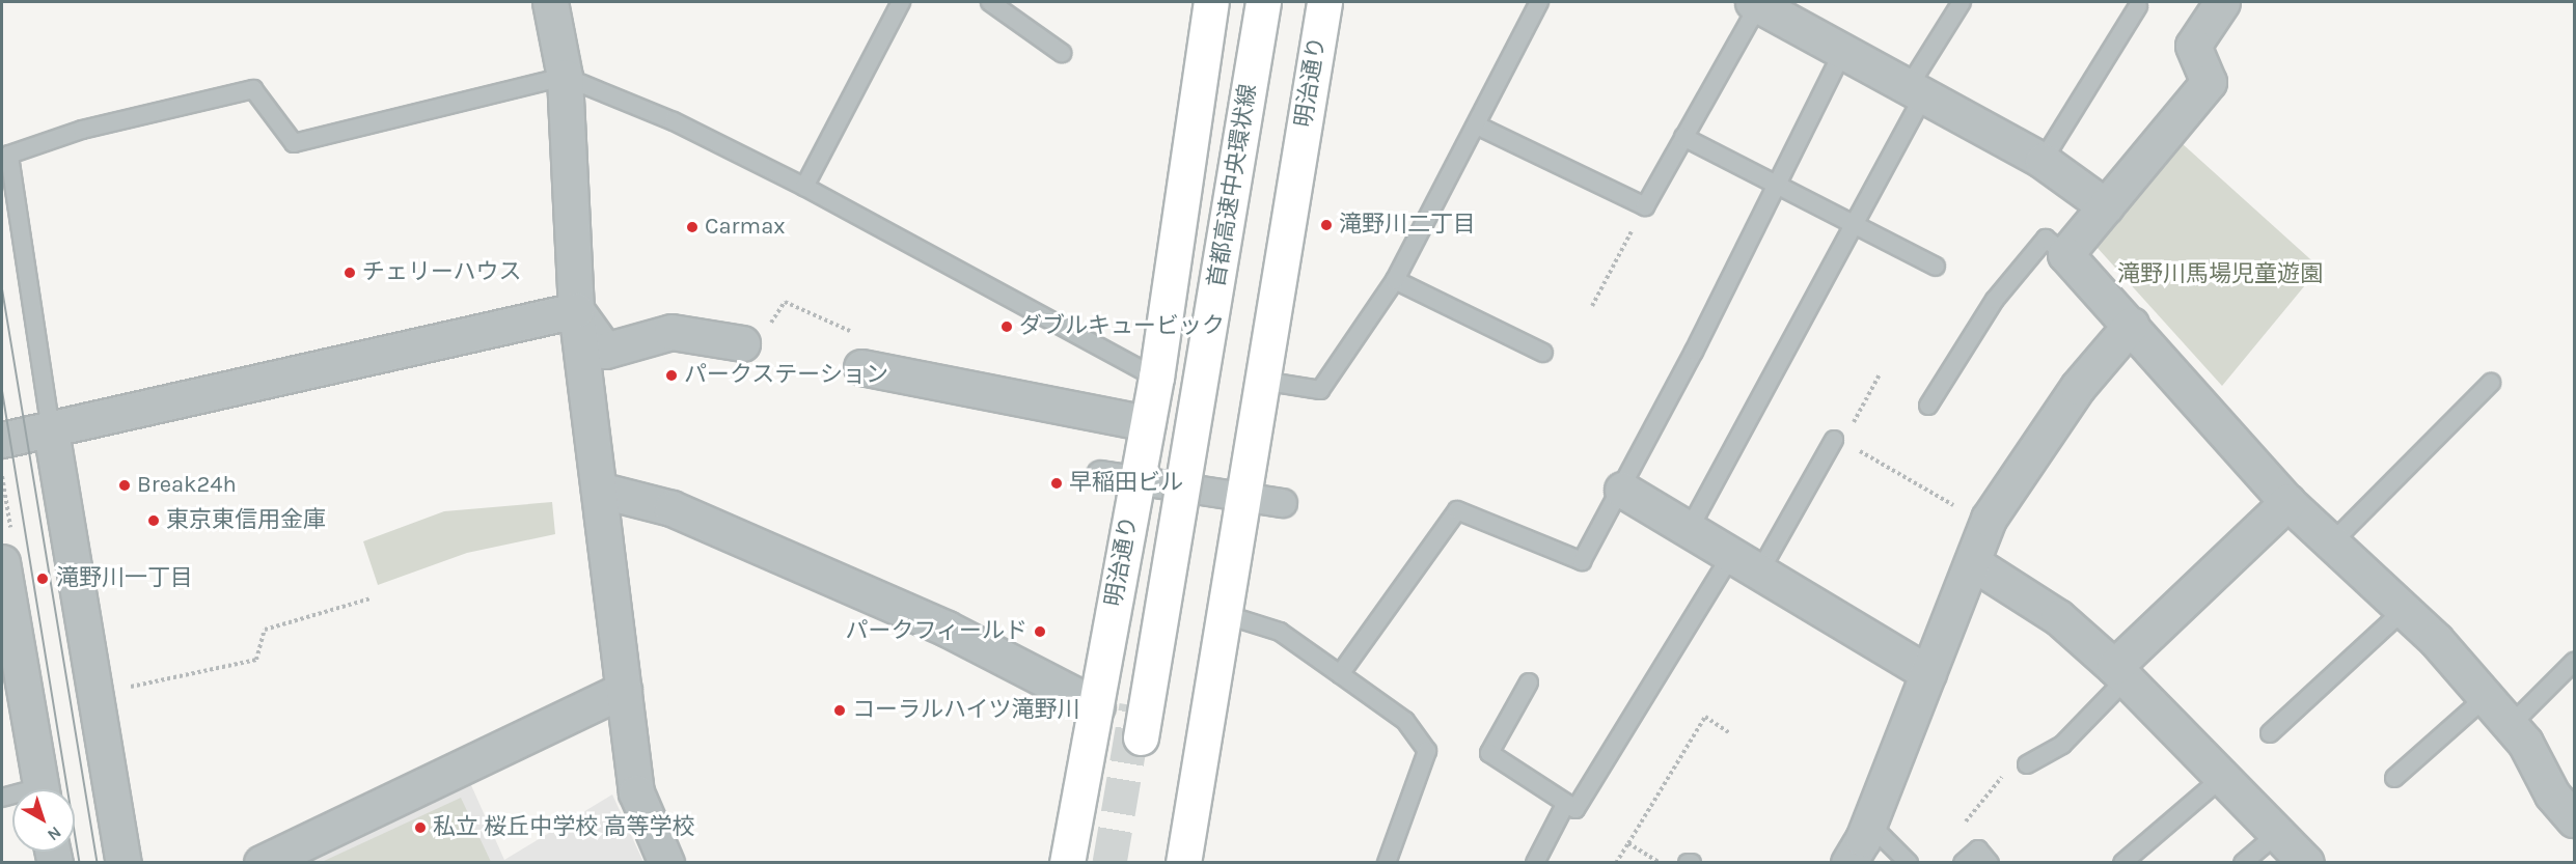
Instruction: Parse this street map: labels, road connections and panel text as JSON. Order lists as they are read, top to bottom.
{
  "streets": {
    "highway": ["明治通り", "首都高速中央環状線"]
  },
  "parks": ["滝野川馬場児童遊園"],
  "places": [
    "滝野川二丁目",
    "Carmax",
    "チェリーハウス",
    "ダブルキュービック",
    "パークステーション",
    "早稲田ビル",
    "Break24h",
    "東京東信用金庫",
    "滝野川一丁目",
    "パークフィールド",
    "コーラルハイツ滝野川",
    "私立 桜丘中学校 高等学校"
  ],
  "north": "bottom right"
}
